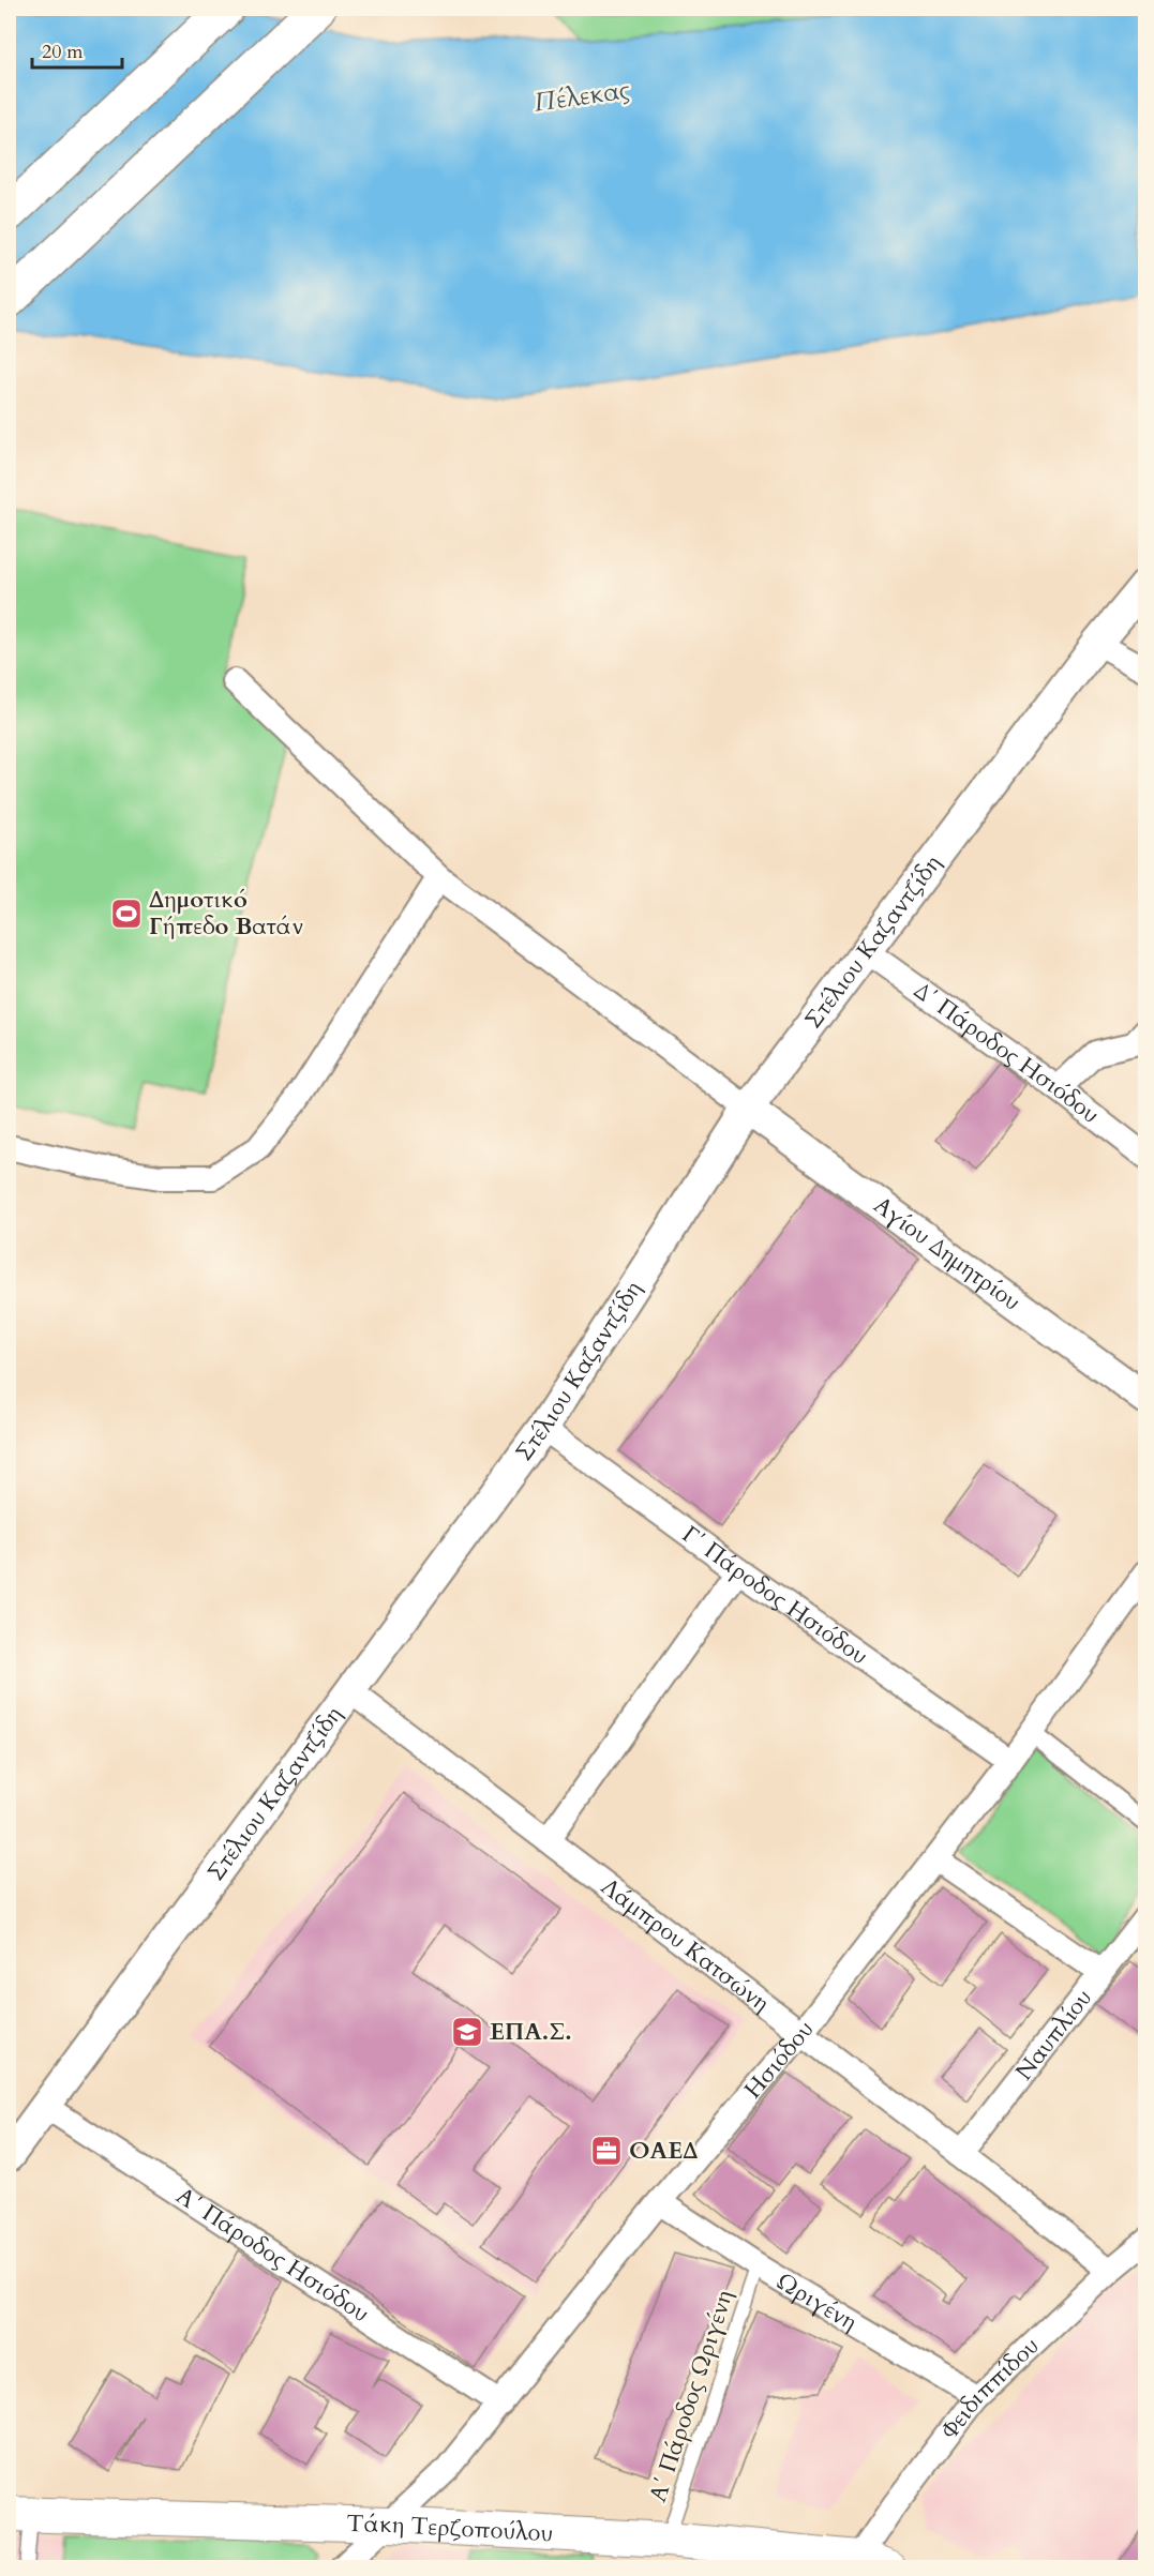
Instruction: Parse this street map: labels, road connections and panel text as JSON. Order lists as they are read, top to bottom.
{
  "streets": {
    "main road": ["Τάκη Τερζοπούλου"],
    "street": [
      "Στέλιου Καζαντζίδη",
      "Δ΄ Πάροδος Ησιόδου",
      "Αγίου Δημητρίου",
      "Γ΄ Πάροδος Ησιόδου",
      "Λάμπρου Κατσώνη",
      "Ναυπλίου",
      "Ησιόδου",
      "Α΄ Πάροδος Ησιόδου",
      "Ωριγένη",
      "Φειδιππίδου"
    ],
    "lane": ["Α΄ Πάροδος Ωριγένη"]
  },
  "crossings": [
    ["Στέλιου Καζαντζίδη", "Δ΄ Πάροδος Ησιόδου"],
    ["Στέλιου Καζαντζίδη", "Αγίου Δημητρίου"],
    ["Στέλιου Καζαντζίδη", "Γ΄ Πάροδος Ησιόδου"],
    ["Στέλιου Καζαντζίδη", "Λάμπρου Κατσώνη"],
    ["Στέλιου Καζαντζίδη", "Α΄ Πάροδος Ησιόδου"],
    ["Γ΄ Πάροδος Ησιόδου", "Ησιόδου"],
    ["Λάμπρου Κατσώνη", "Ναυπλίου"],
    ["Λάμπρου Κατσώνη", "Ησιόδου"],
    ["Λάμπρου Κατσώνη", "Φειδιππίδου"],
    ["Ησιόδου", "Α΄ Πάροδος Ησιόδου"],
    ["Ησιόδου", "Ωριγένη"],
    ["Ησιόδου", "Τάκη Τερζοπούλου"],
    ["Ωριγένη", "Φειδιππίδου"],
    ["Ωριγένη", "Α΄ Πάροδος Ωριγένη"],
    ["Φειδιππίδου", "Τάκη Τερζοπούλου"],
    ["Α΄ Πάροδος Ωριγένη", "Τάκη Τερζοπούλου"]
  ],
  "water": ["Πέλεκας"],
  "places": {
    "sports": ["Δημοτικό Γήπεδο Βατάν"],
    "school or university": ["ΕΠΑ.Σ."],
    "office": ["ΟΑΕΔ"]
  },
  "scale_bar": "20 m"
}
